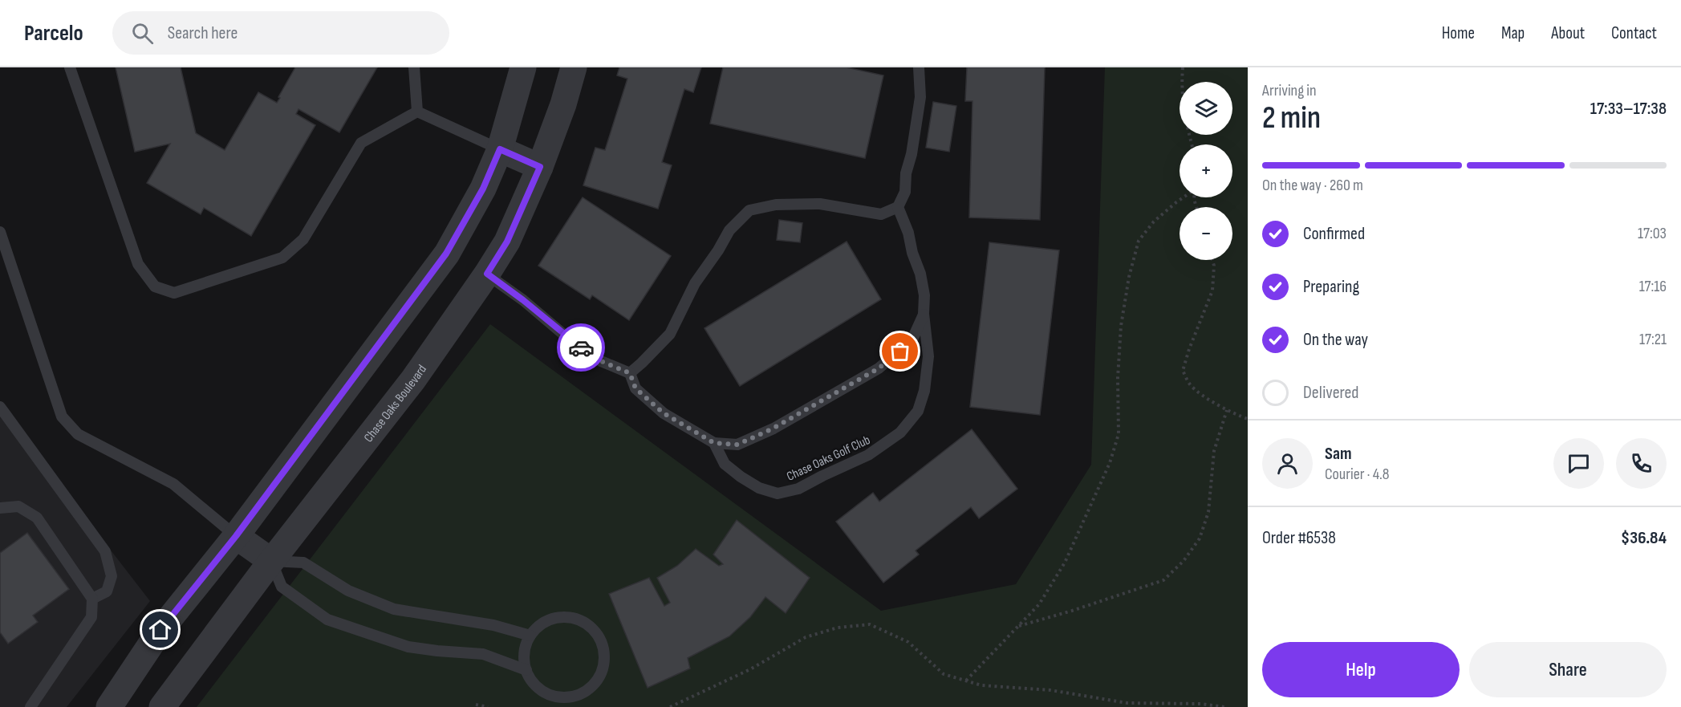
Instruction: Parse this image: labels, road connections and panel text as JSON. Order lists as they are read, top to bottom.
{
  "streets": {
    "street": ["Chase Oaks Boulevard"],
    "lane": ["Chase Oaks Golf Club"]
  },
  "page": {
    "header": "Parcelo",
    "search": "Search here",
    "nav": [
      "Home",
      "Map",
      "About",
      "Contact"
    ],
    "heading": ["2 min", "Arriving in", "17:33–17:38"],
    "panel": [
      "Sam",
      "Courier · 4.8",
      "Order #6538",
      "$36.84"
    ],
    "map_buttons": ["+", "−"],
    "bar": "On the way · 260 m",
    "list": [
      ["Confirmed", "17:03"],
      ["Preparing", "17:16"],
      ["On the way", "17:21"],
      "Delivered"
    ],
    "buttons": ["Help", "Share"]
  }
}
